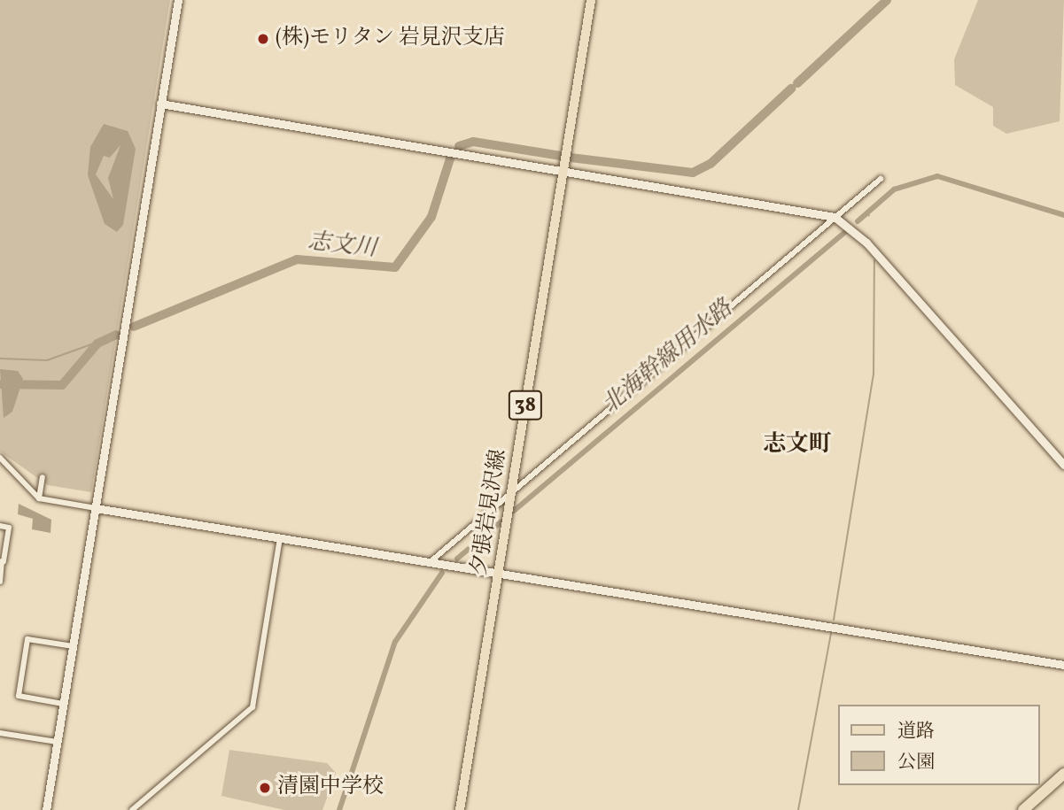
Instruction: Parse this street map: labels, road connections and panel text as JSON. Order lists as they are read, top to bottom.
{
  "streets": {
    "main road": ["38", "夕張岩見沢線"]
  },
  "districts": ["志文町"],
  "water": ["志文川", "北海幹線用水路"],
  "places": ["(株)モリタン 岩見沢支店", "清園中学校"],
  "legend": ["道路", "公園"]
}
